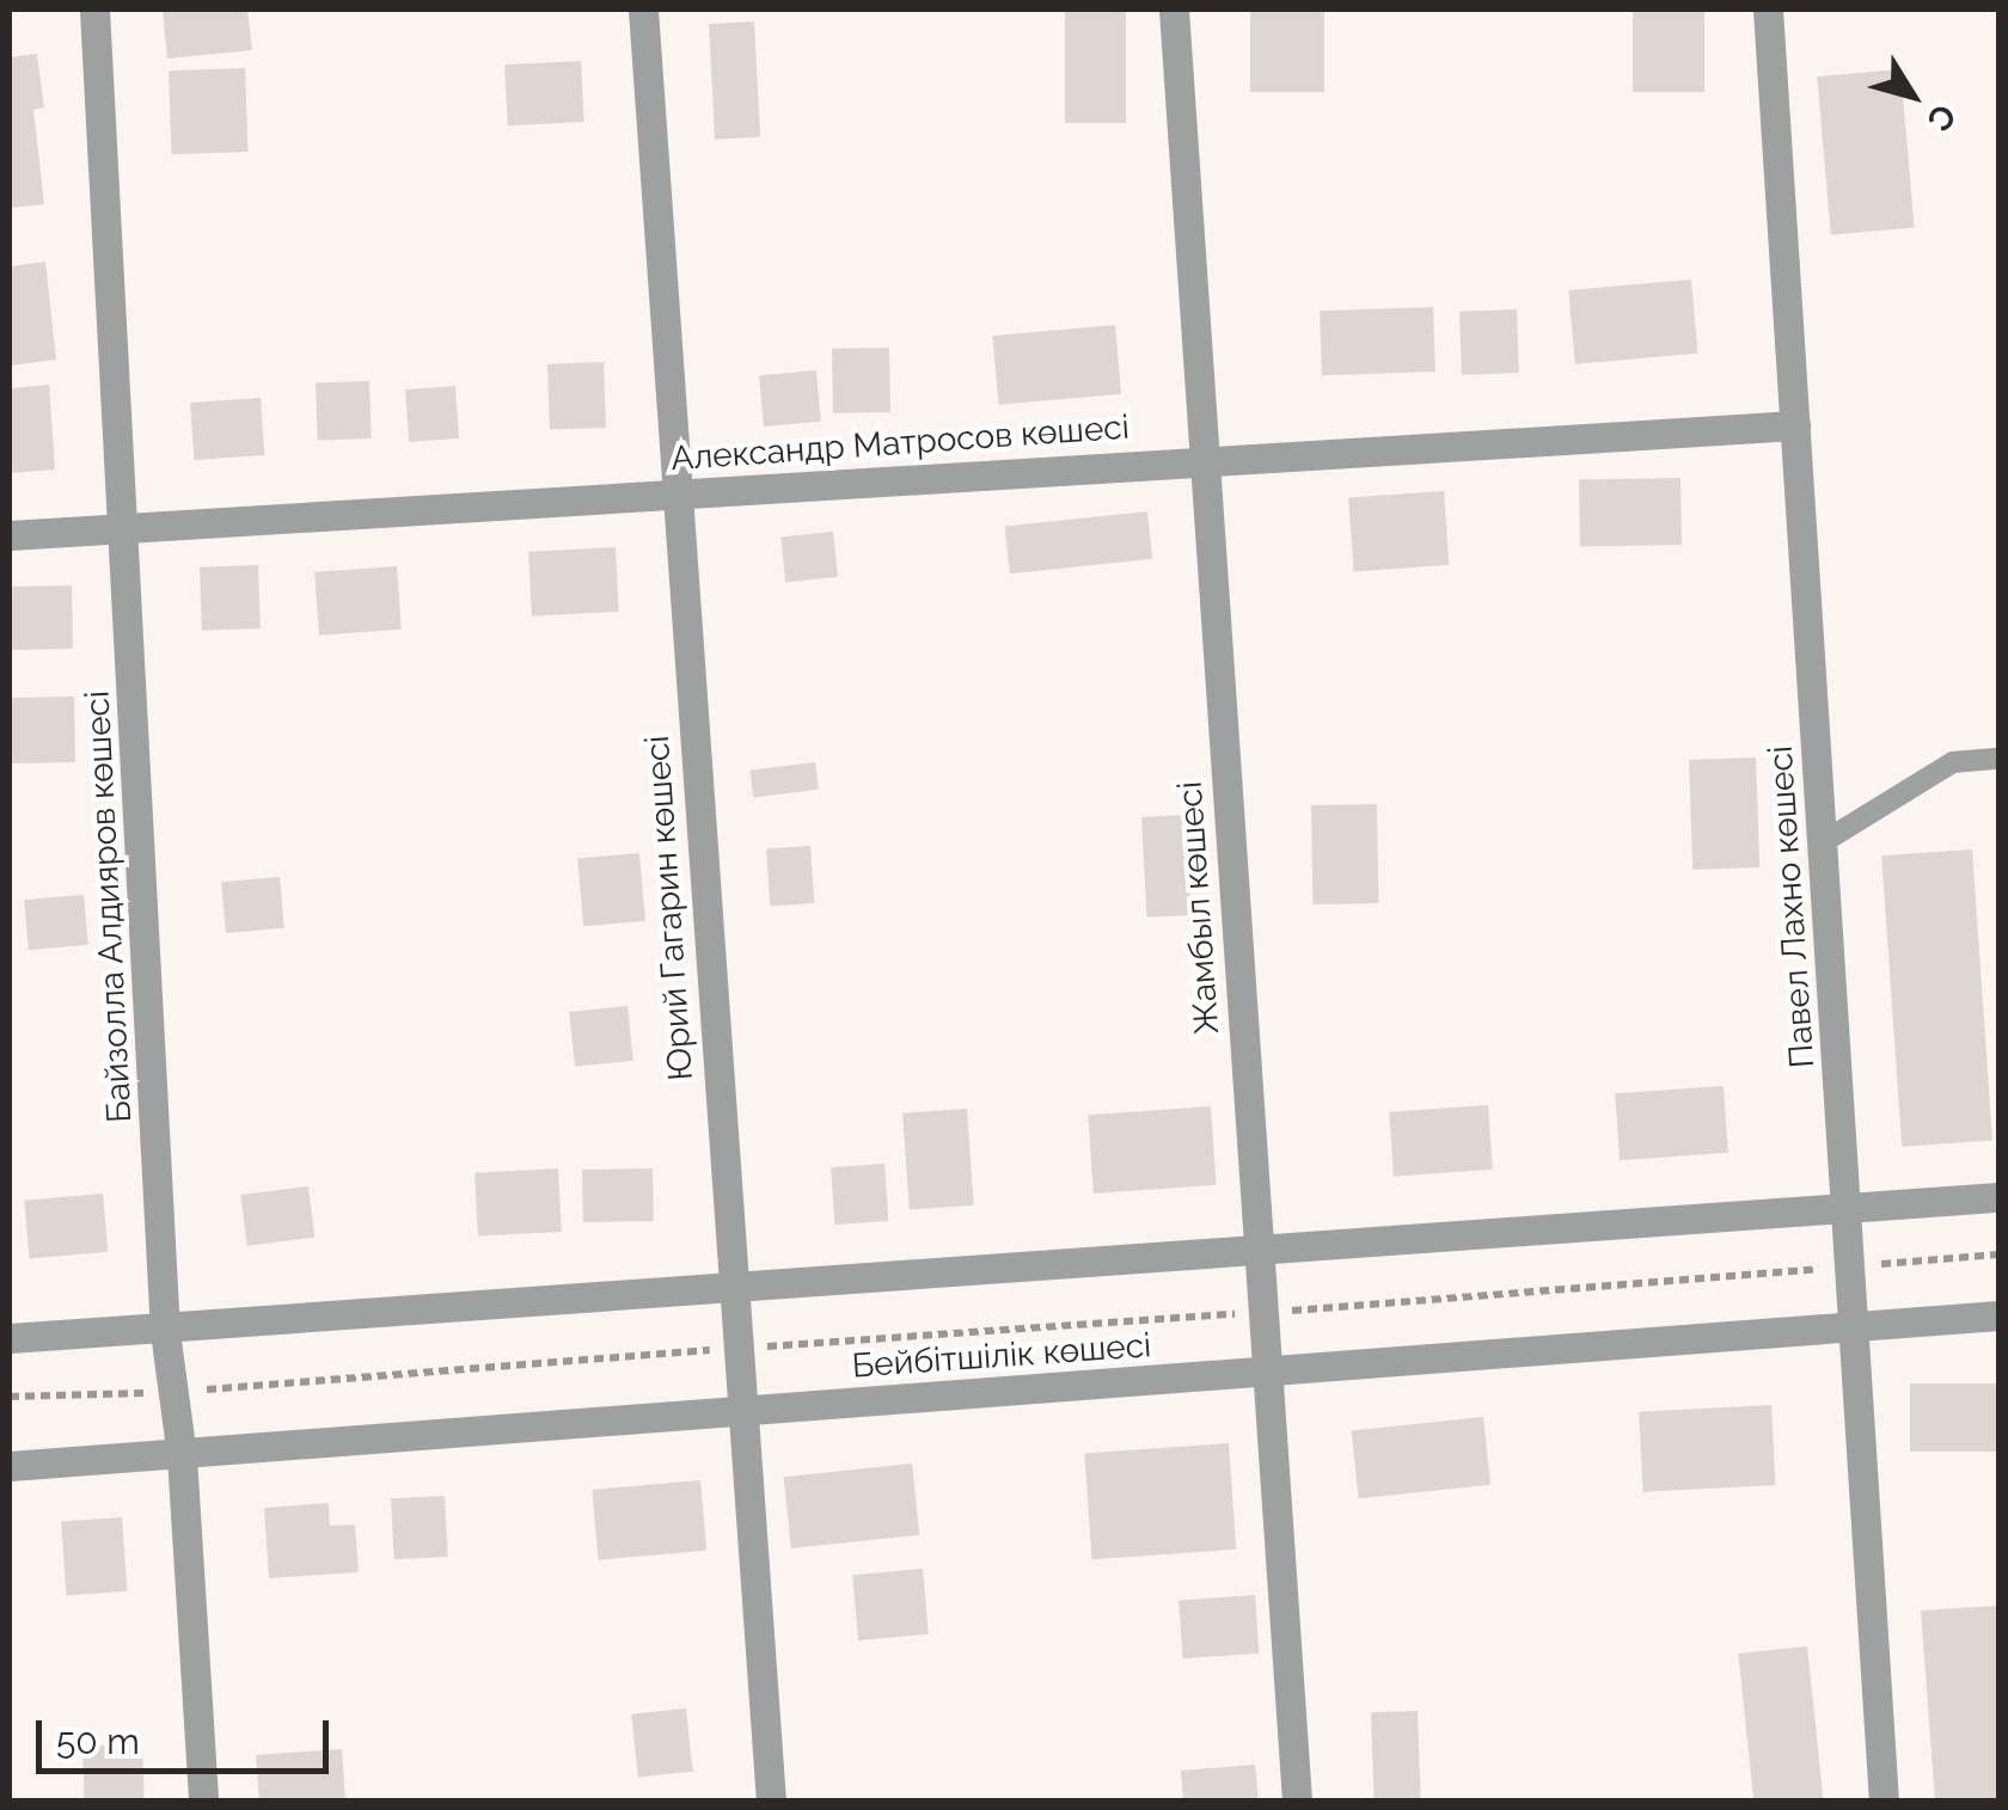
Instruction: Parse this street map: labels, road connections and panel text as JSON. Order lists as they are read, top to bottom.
{
  "streets": {
    "street": [
      "Александр Матросов көшесі",
      "Байзолла Алдияров көшесі",
      "Павел Лахно көшесі",
      "Юрий Гагарин көшесі",
      "Жамбыл көшесі",
      "Бейбітшілік көшесі"
    ]
  },
  "crossings": [
    ["Александр Матросов көшесі", "Байзолла Алдияров көшесі"],
    ["Александр Матросов көшесі", "Павел Лахно көшесі"],
    ["Александр Матросов көшесі", "Юрий Гагарин көшесі"],
    ["Александр Матросов көшесі", "Жамбыл көшесі"],
    ["Байзолла Алдияров көшесі", "Бейбітшілік көшесі"],
    ["Павел Лахно көшесі", "Бейбітшілік көшесі"],
    ["Юрий Гагарин көшесі", "Бейбітшілік көшесі"],
    ["Жамбыл көшесі", "Бейбітшілік көшесі"]
  ],
  "scale_bar": "50 m",
  "north": "bottom right"
}
